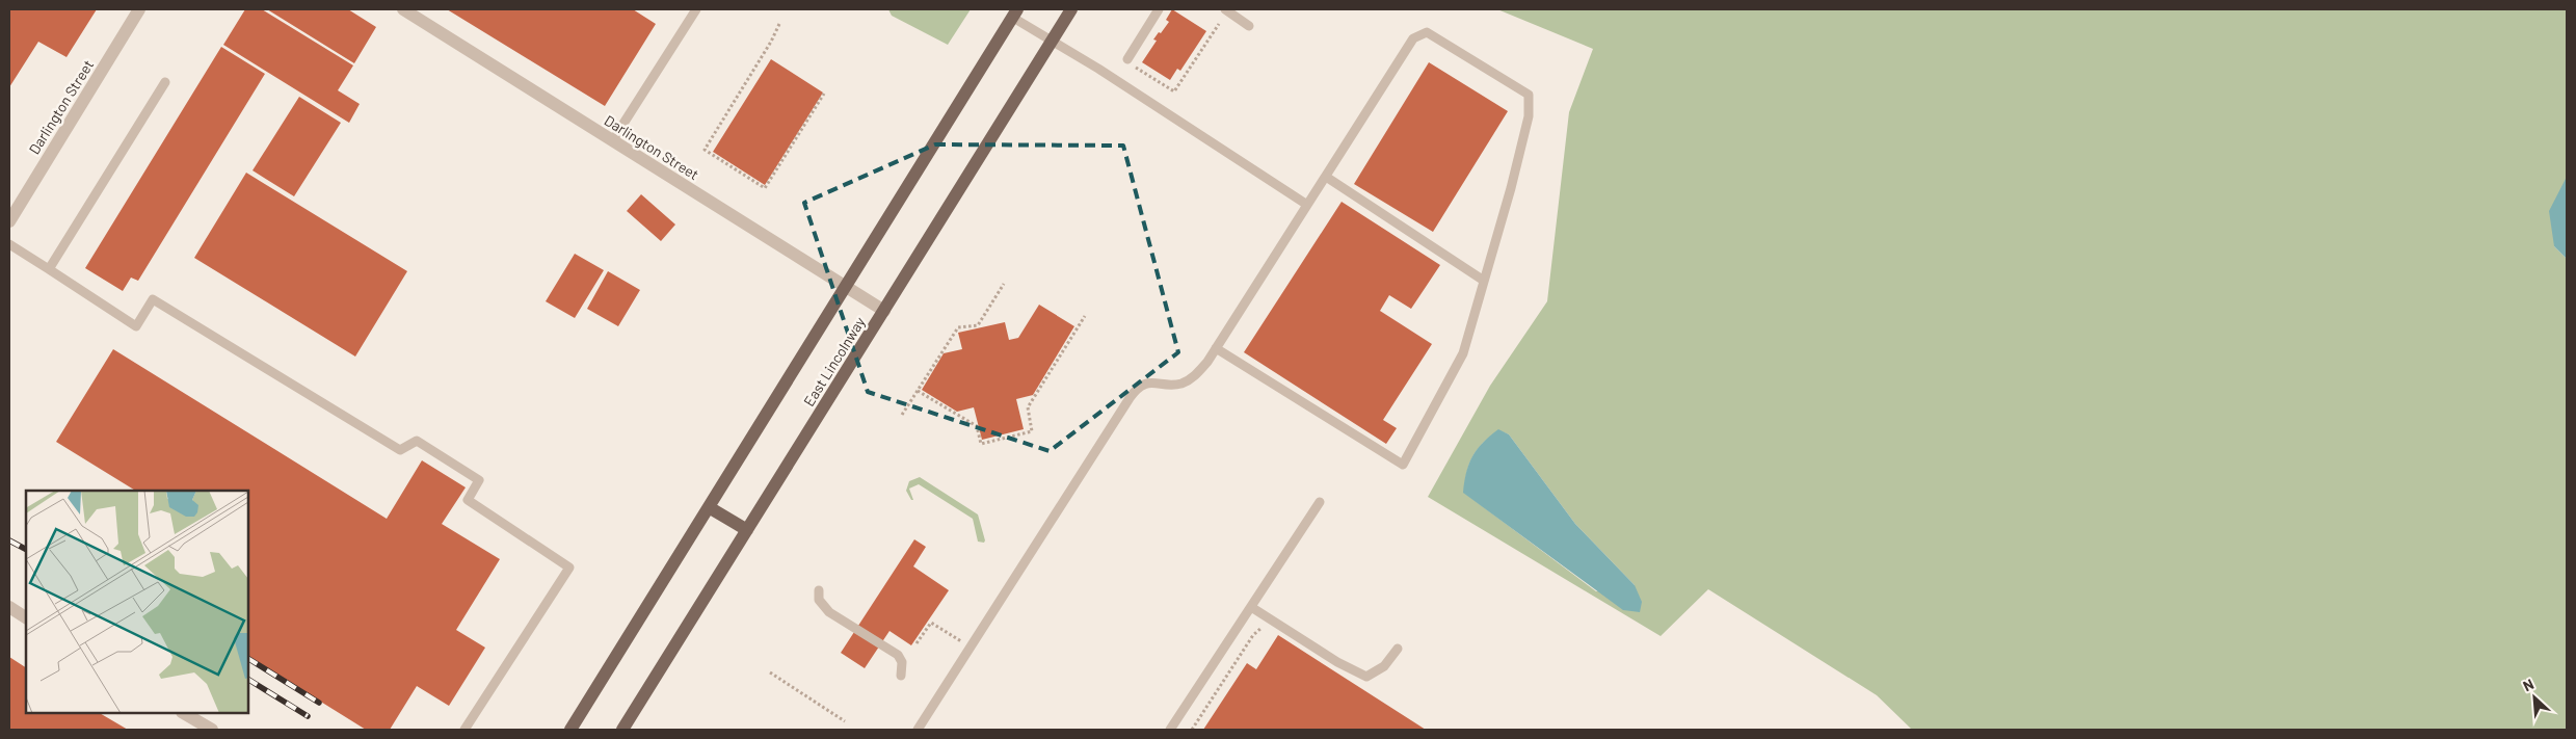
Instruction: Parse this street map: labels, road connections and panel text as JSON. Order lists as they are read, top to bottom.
{
  "streets": {
    "main road": ["East Lincolnway"],
    "street": ["Darlington Street"]
  },
  "crossings": [
    ["Darlington Street", "East Lincolnway"]
  ],
  "north": "top left"
}
